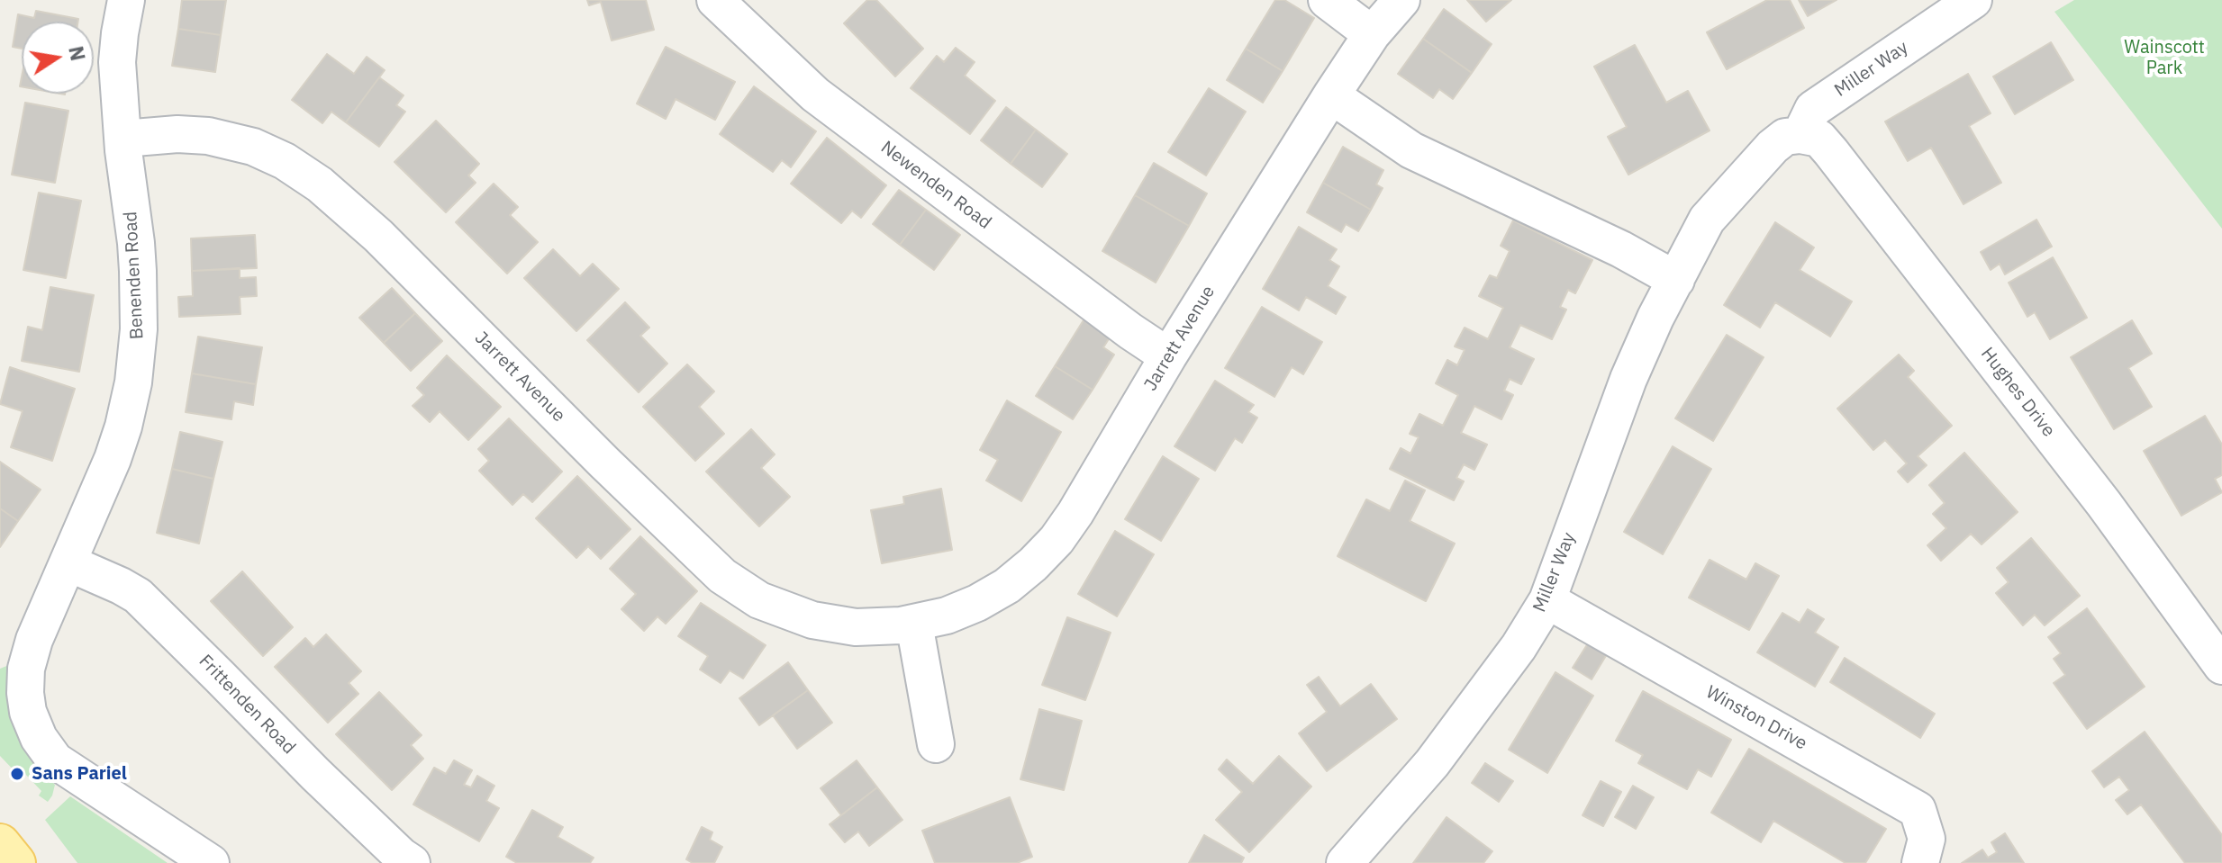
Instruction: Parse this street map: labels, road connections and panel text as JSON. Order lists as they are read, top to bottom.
{
  "streets": {
    "street": [
      "Miller Way",
      "Newenden Road",
      "Benenden Road",
      "Jarrett Avenue",
      "Hughes Drive",
      "Frittenden Road",
      "Winston Drive"
    ]
  },
  "crossings": [
    ["Miller Way", "Hughes Drive"],
    ["Miller Way", "Winston Drive"],
    ["Newenden Road", "Jarrett Avenue"],
    ["Benenden Road", "Jarrett Avenue"],
    ["Benenden Road", "Frittenden Road"]
  ],
  "parks": ["Wainscott Park"],
  "places": ["Sans Pariel"],
  "north": "right"
}
